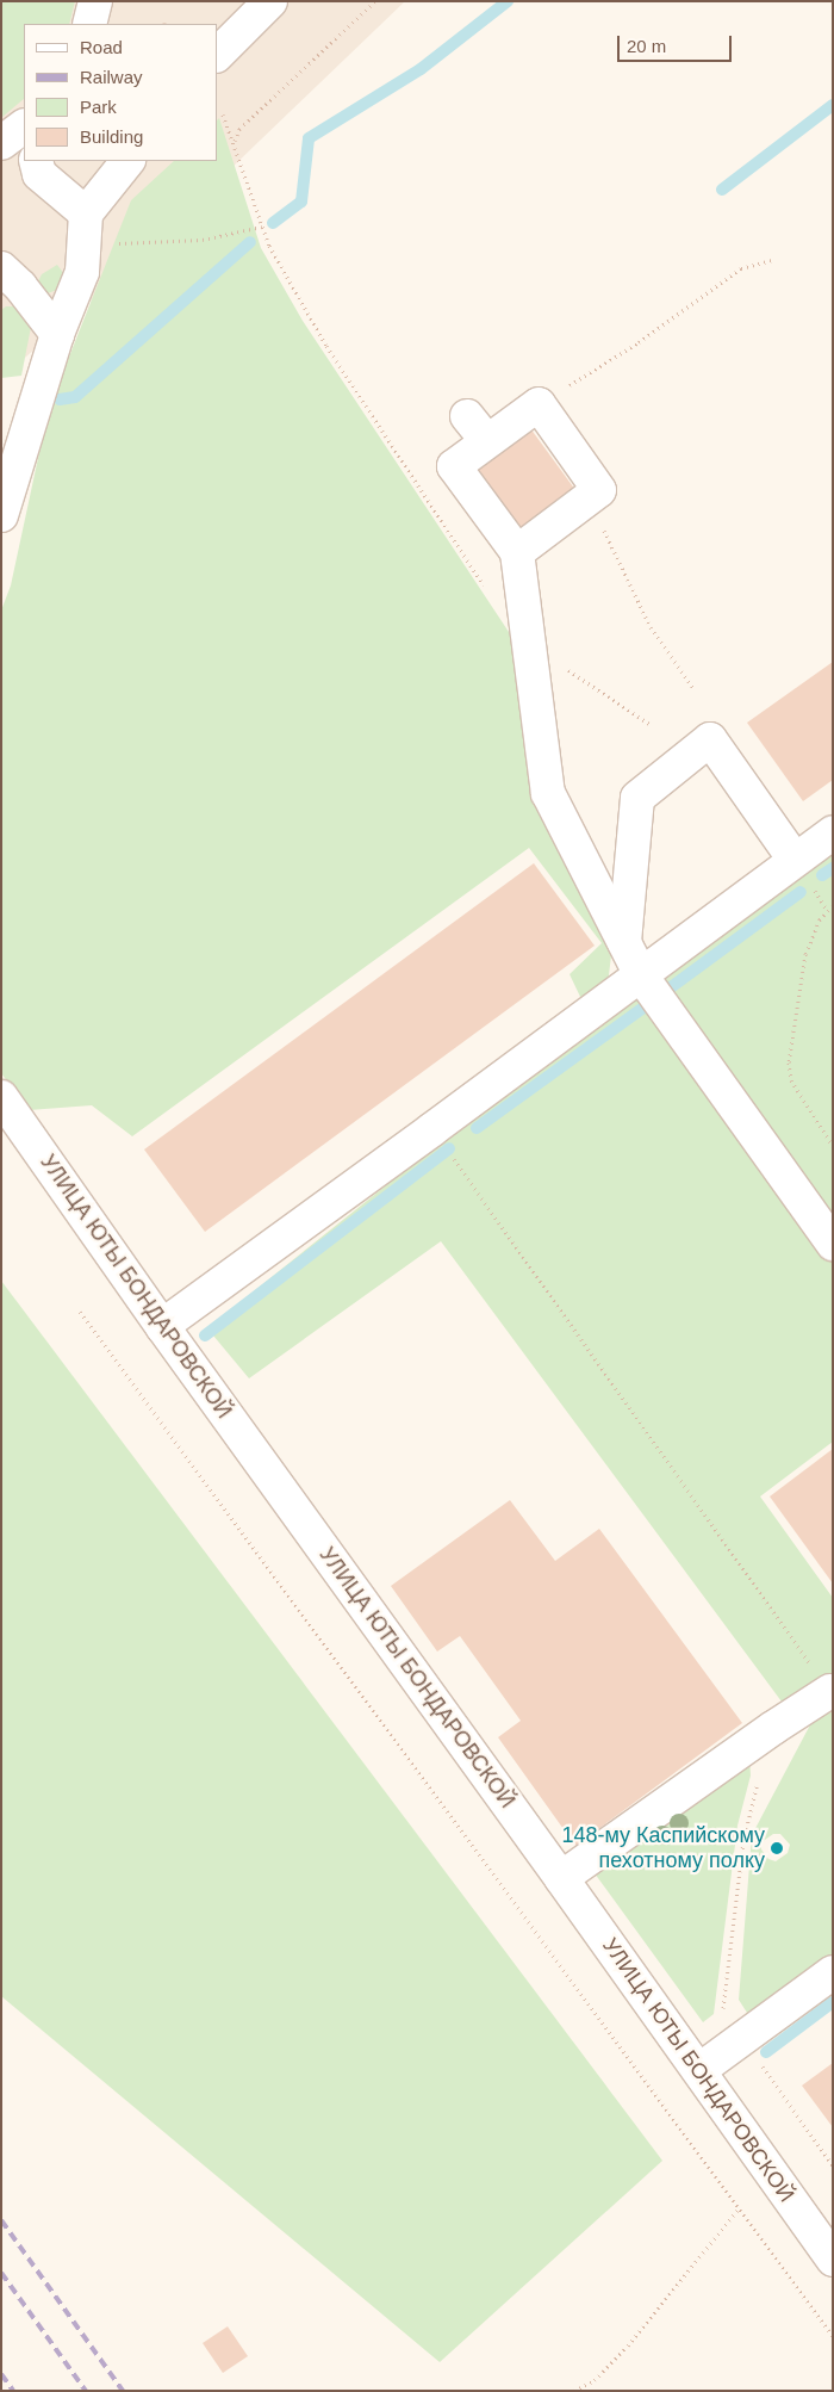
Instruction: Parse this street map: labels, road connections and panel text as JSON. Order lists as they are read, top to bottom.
{
  "streets": {
    "street": ["УЛИЦА ЮТЫ БОНДАРОВСКОЙ"]
  },
  "places": ["148-му Каспийскому пехотному полку"],
  "legend": [
    "Road",
    "Railway",
    "Park",
    "Building"
  ],
  "scale_bar": "20 m"
}
